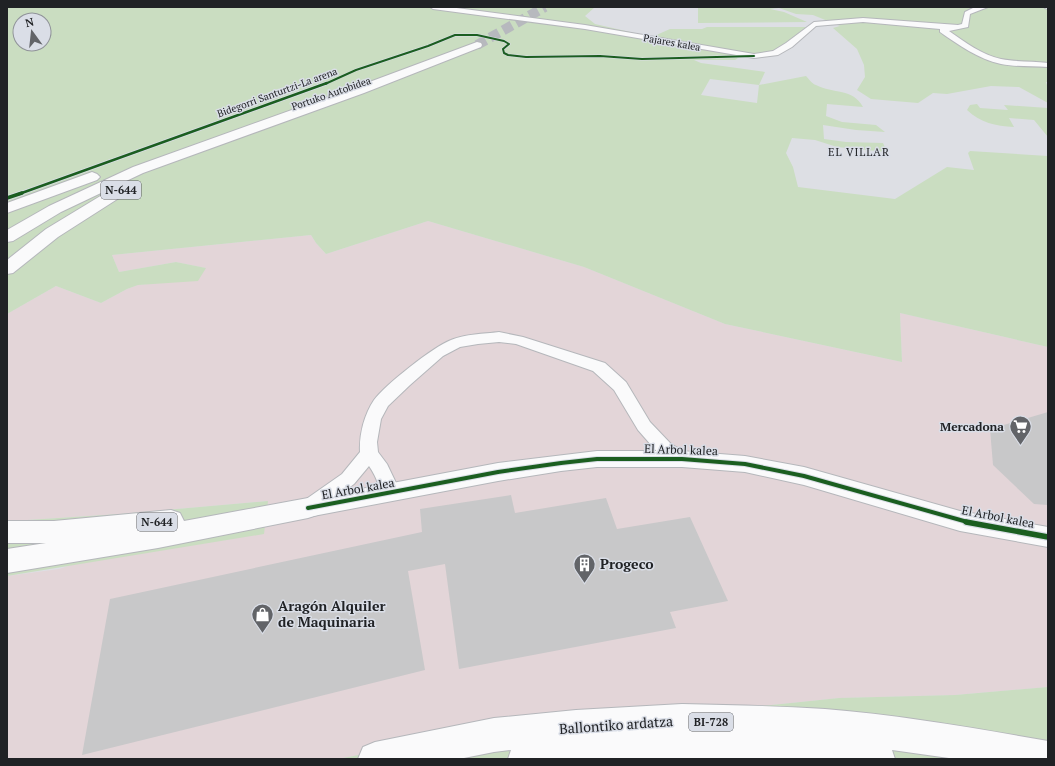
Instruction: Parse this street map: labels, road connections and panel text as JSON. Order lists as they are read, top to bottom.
{
  "streets": {
    "main road": [
      "Portuko Autobidea",
      "N-644",
      "BI-728",
      "Ballontiko ardatza"
    ],
    "street": ["Pajares kalea", "El Arbol kalea"],
    "cycle path": ["Bidegorri Santurtzi-La arena"]
  },
  "crossings": [
    ["Portuko Autobidea", "N-644"],
    ["N-644", "El Arbol kalea"]
  ],
  "districts": ["EL VILLAR"],
  "places": {
    "supermarket": ["Mercadona"],
    "building": ["Progeco"],
    "shop": ["Aragón Alquiler de Maquinaria"]
  },
  "north": "top"
}
